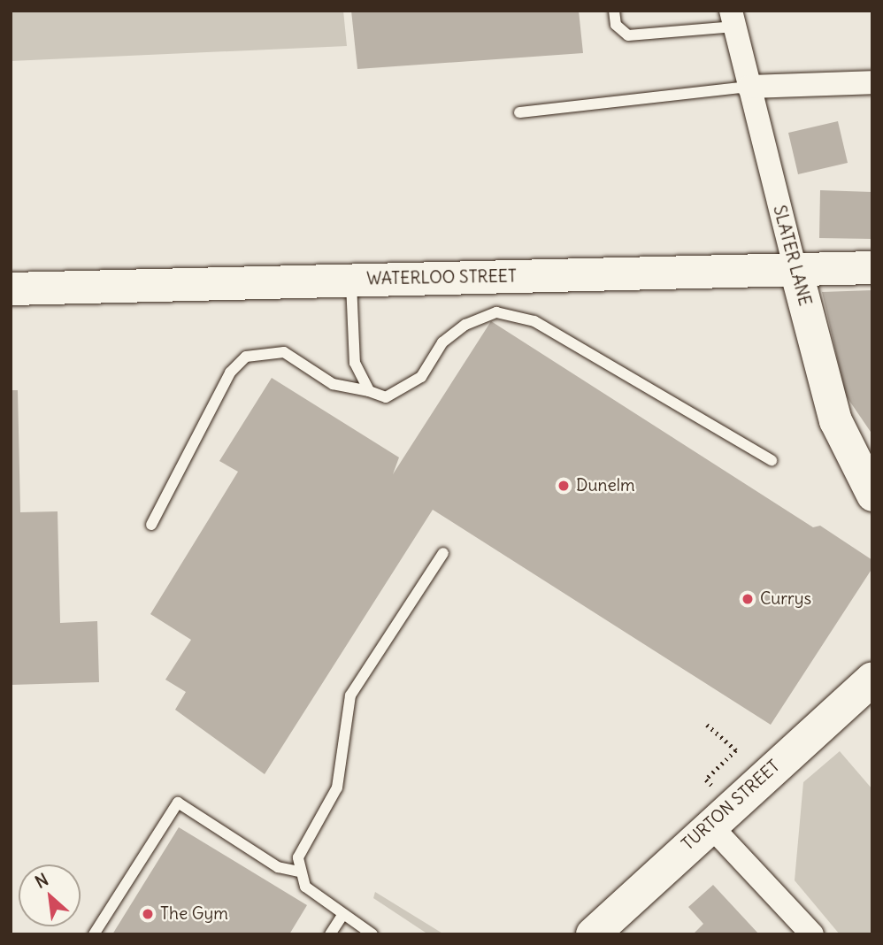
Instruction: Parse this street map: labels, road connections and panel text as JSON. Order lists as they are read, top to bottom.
{
  "streets": {
    "main road": ["TURTON STREET"],
    "street": ["SLATER LANE", "WATERLOO STREET"]
  },
  "crossings": [
    ["SLATER LANE", "WATERLOO STREET"]
  ],
  "places": ["Dunelm", "Currys", "The Gym"],
  "north": "top left"
}
